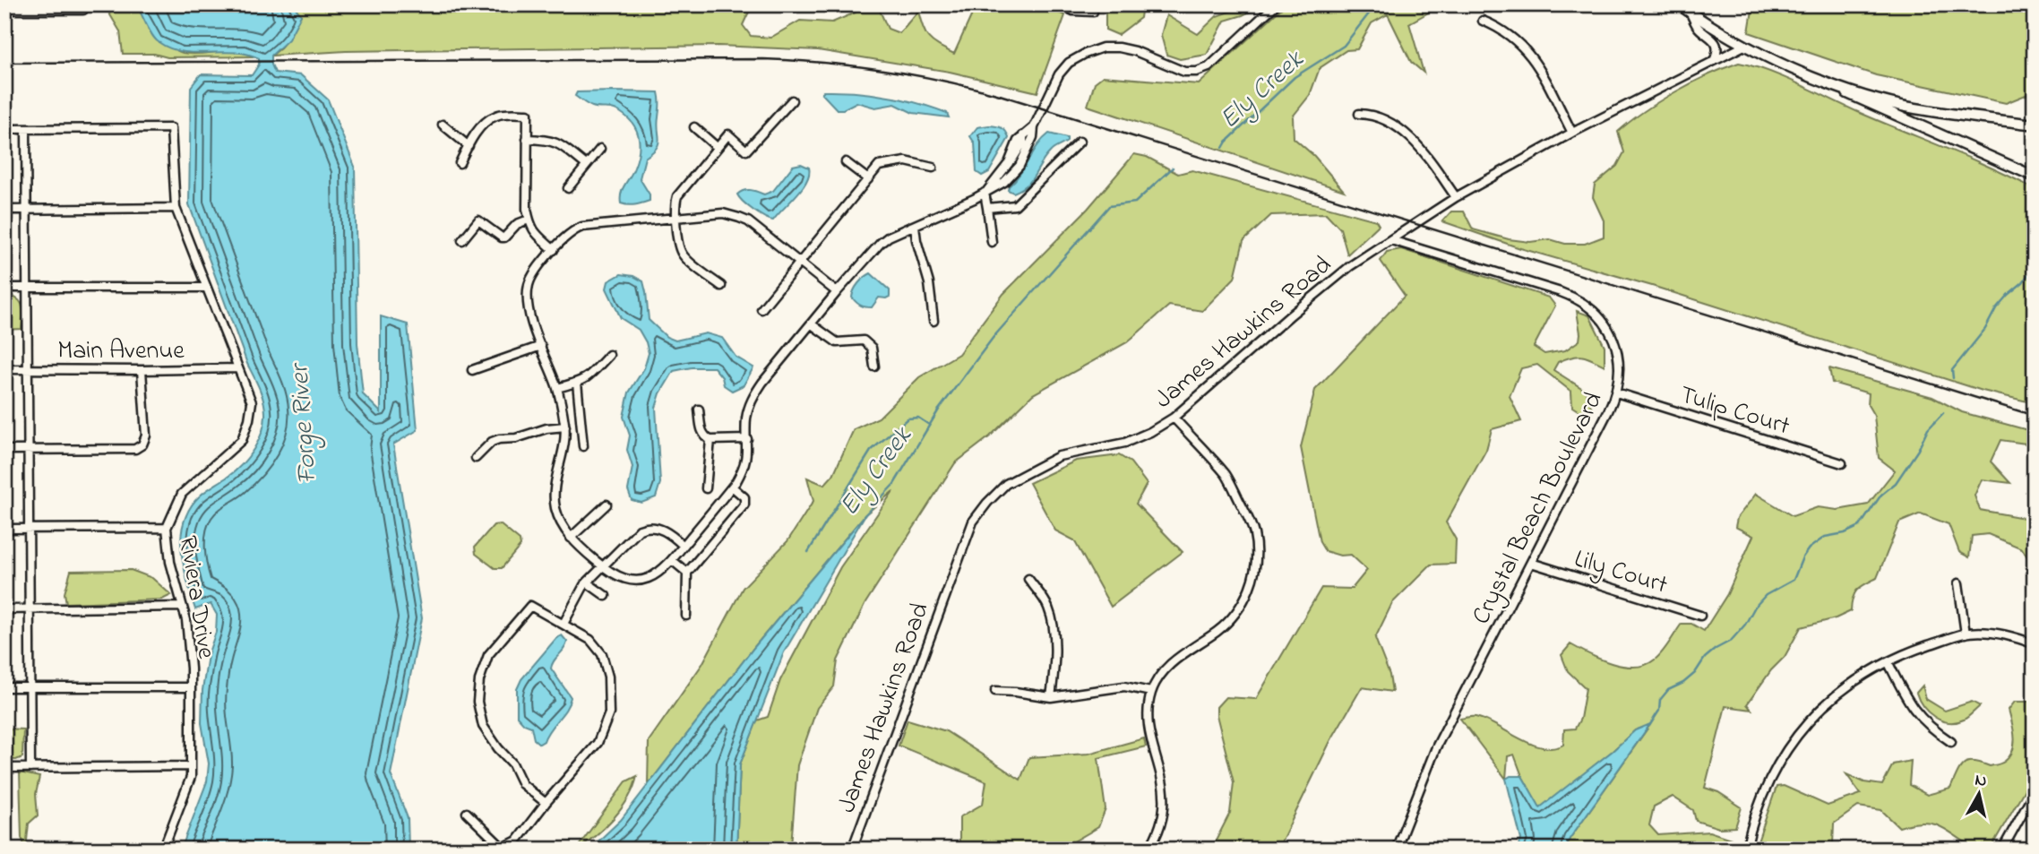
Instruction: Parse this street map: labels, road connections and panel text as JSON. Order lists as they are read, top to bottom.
{
  "streets": {
    "street": [
      "James Hawkins Road",
      "Main Avenue",
      "Tulip Court",
      "Crystal Beach Boulevard",
      "Lily Court",
      "Riviera Drive"
    ]
  },
  "crossings": [
    ["James Hawkins Road", "Crystal Beach Boulevard"],
    ["Main Avenue", "Riviera Drive"],
    ["Tulip Court", "Crystal Beach Boulevard"],
    ["Crystal Beach Boulevard", "Lily Court"]
  ],
  "water": ["Ely Creek", "Forge River"],
  "north": "top"
}
